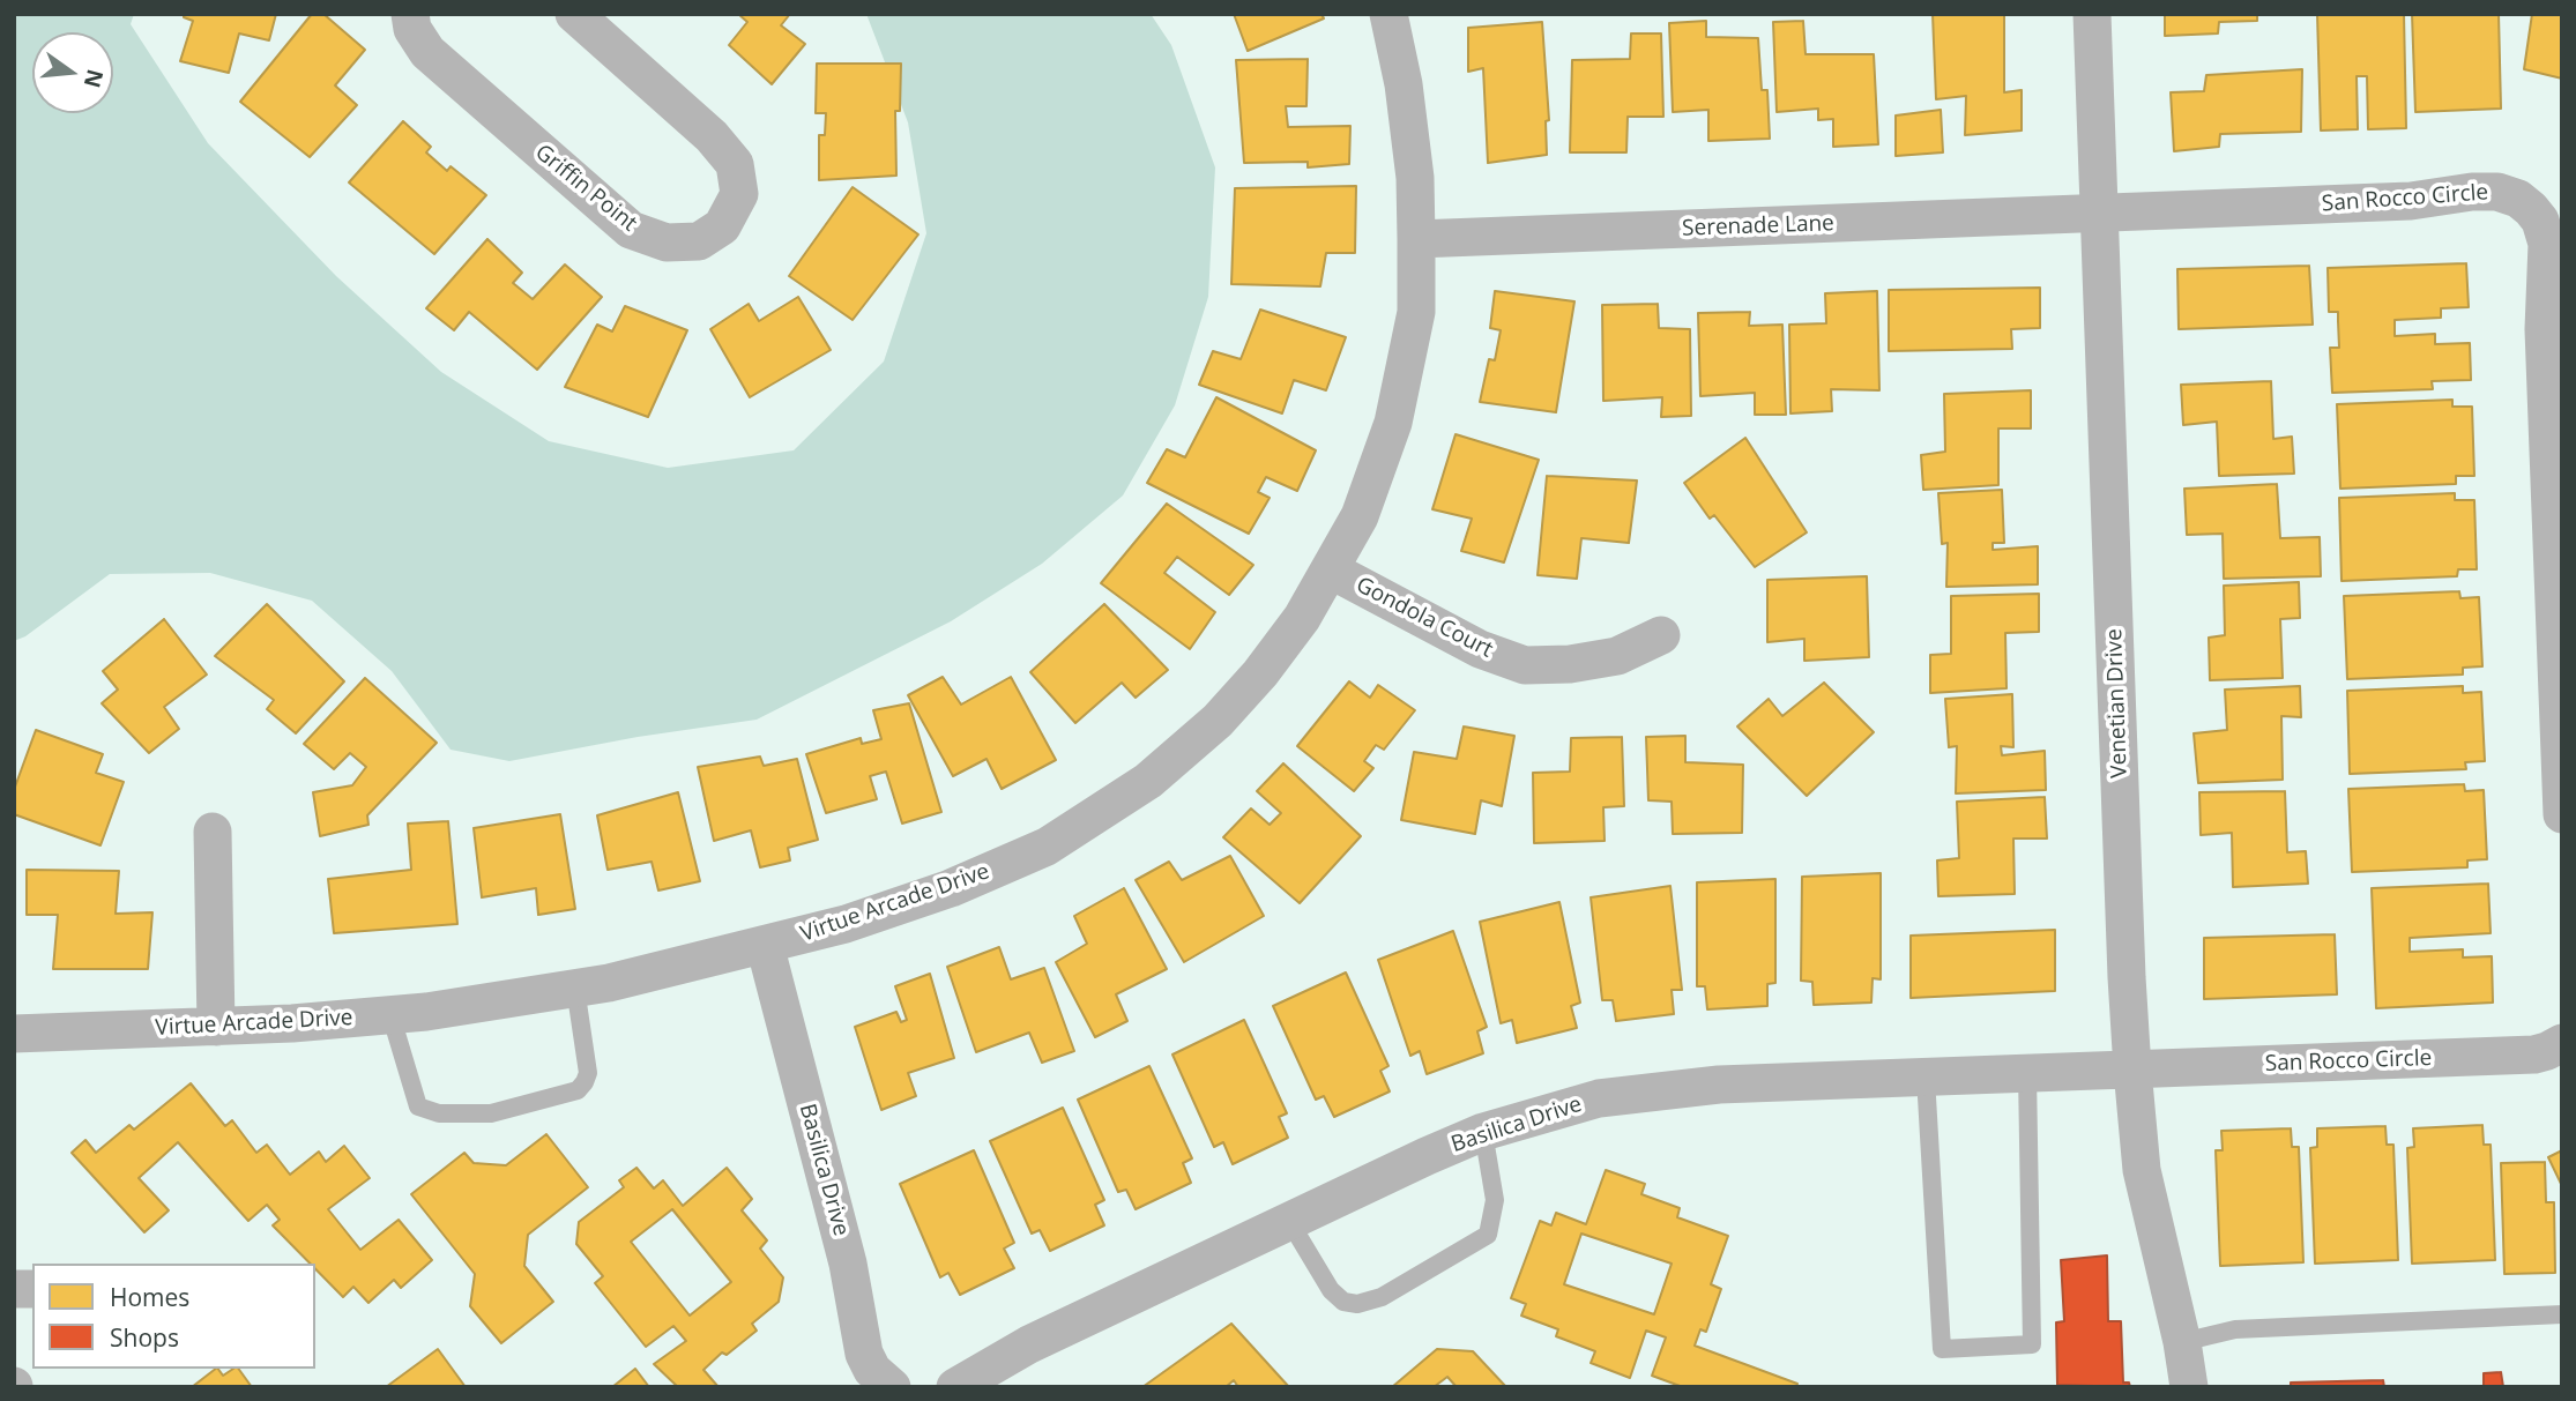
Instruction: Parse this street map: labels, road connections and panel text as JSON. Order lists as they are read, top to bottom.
{
  "streets": {
    "street": [
      "Griffin Point",
      "San Rocco Circle",
      "Serenade Lane",
      "Gondola Court",
      "Venetian Drive",
      "Virtue Arcade Drive",
      "Basilica Drive"
    ]
  },
  "crossings": [
    ["San Rocco Circle", "Serenade Lane"],
    ["San Rocco Circle", "Venetian Drive"],
    ["San Rocco Circle", "Basilica Drive"],
    ["Serenade Lane", "Venetian Drive"],
    ["Serenade Lane", "Virtue Arcade Drive"],
    ["Gondola Court", "Virtue Arcade Drive"],
    ["Venetian Drive", "Basilica Drive"],
    ["Virtue Arcade Drive", "Basilica Drive"]
  ],
  "legend": ["Homes", "Shops"],
  "north": "right"
}
